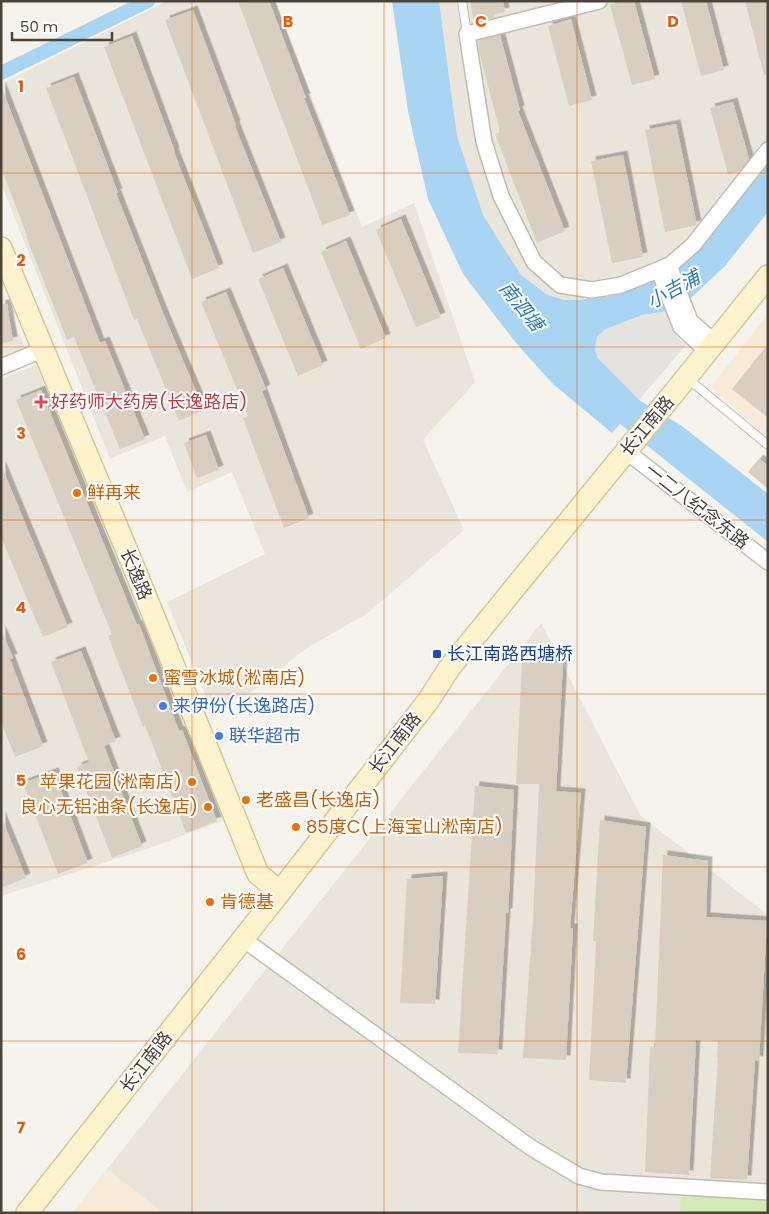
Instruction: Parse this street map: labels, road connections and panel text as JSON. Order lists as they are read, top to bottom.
{
  "streets": {
    "main road": ["长江南路", "长逸路"],
    "street": ["一二八纪念东路"]
  },
  "crossings": [
    ["长江南路", "一二八纪念东路"],
    ["长江南路", "长逸路"]
  ],
  "water": ["小吉浦", "南泗塘"],
  "places": {
    "health": ["好药师大药房(长逸路店)"],
    "other": [
      "鲜再来",
      "蜜雪冰城(淞南店)",
      "来伊份(长逸路店)",
      "联华超市",
      "苹果花园(淞南店)",
      "老盛昌(长逸店)",
      "良心无铝油条(长逸店)",
      "85度C(上海宝山淞南店)",
      "肯德基"
    ],
    "transit": ["长江南路西塘桥"]
  },
  "scale_bar": "50 m",
  "grid": {
    "columns": ["B", "C", "D"],
    "rows": [
      "1",
      "2",
      "3",
      "4",
      "5",
      "6",
      "7"
    ]
  }
}
